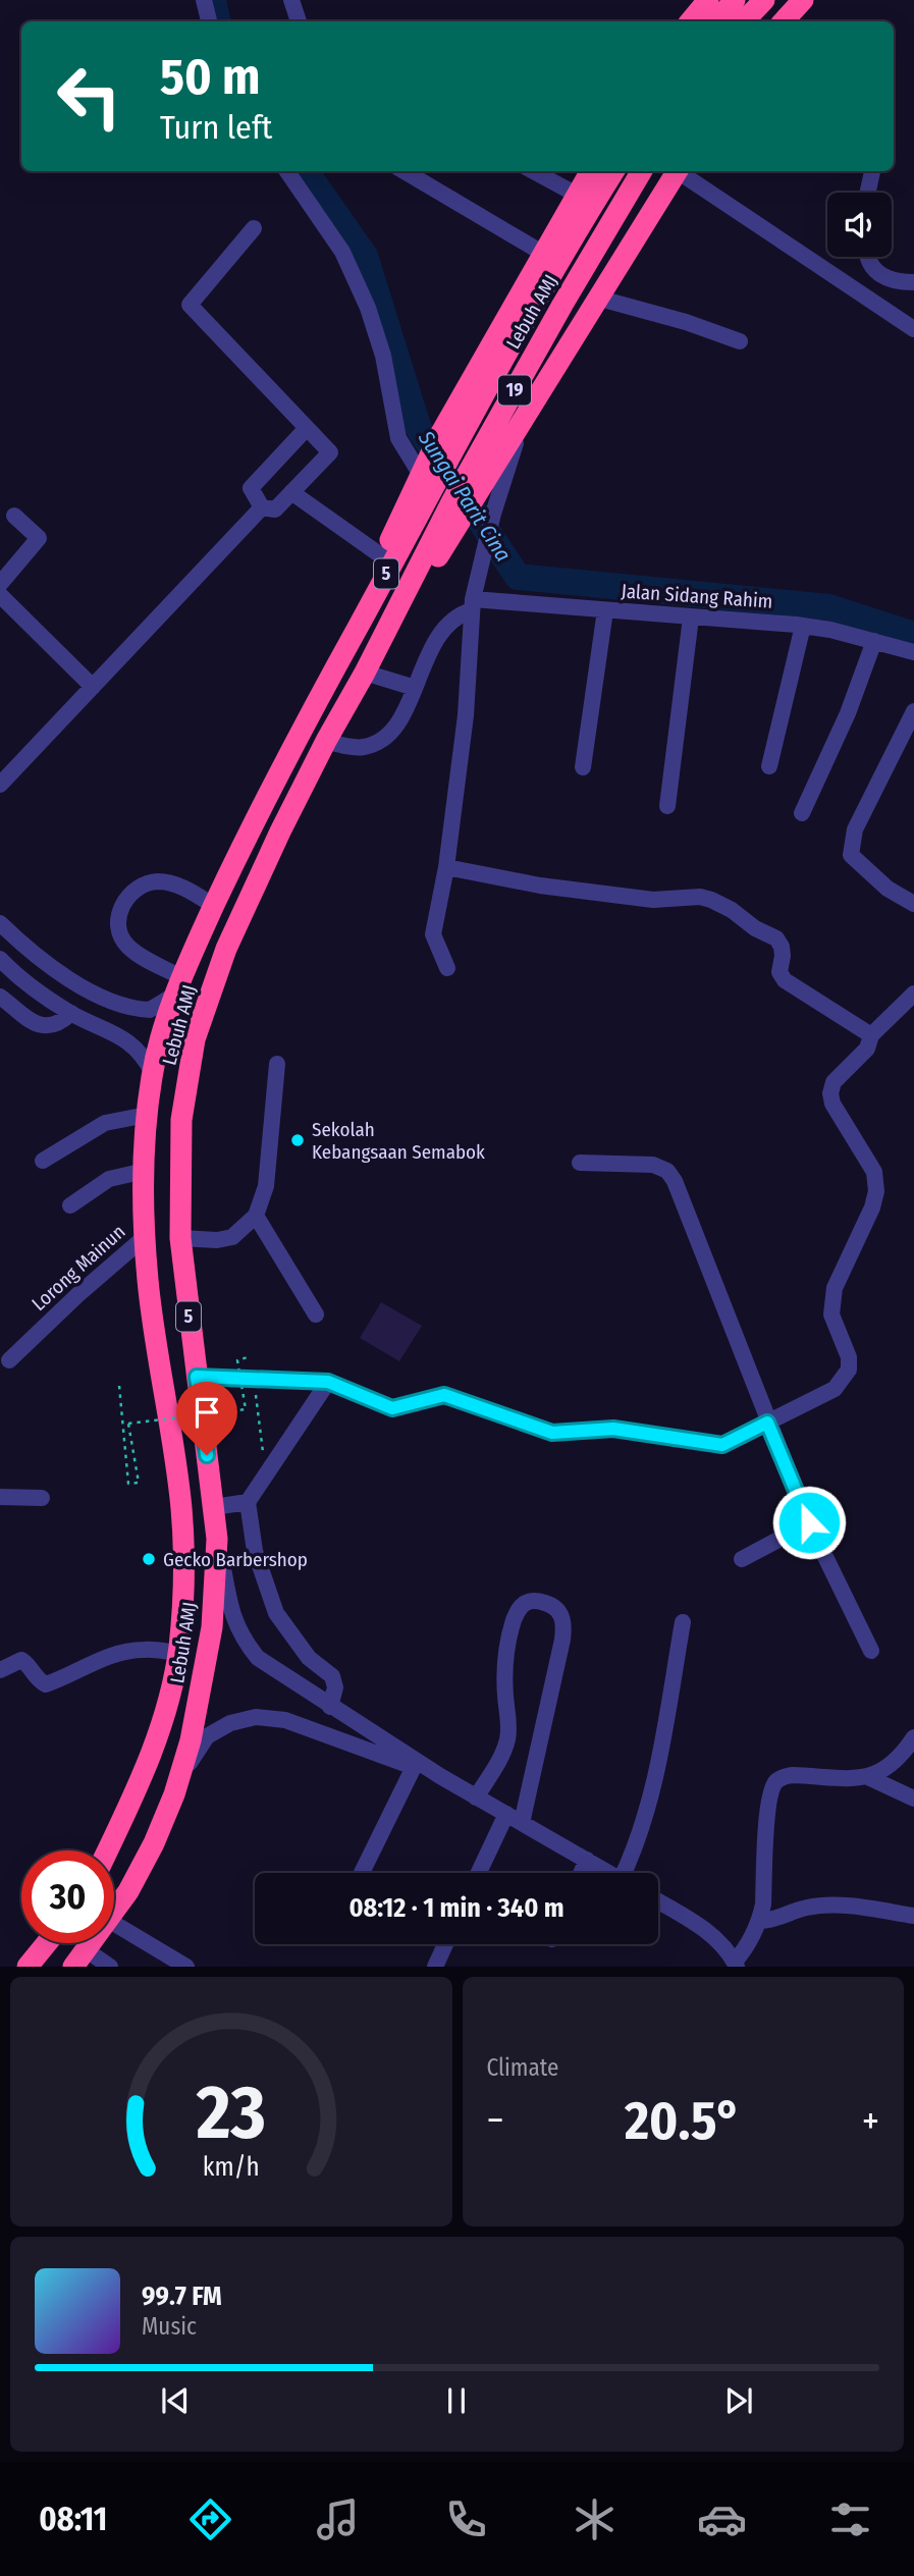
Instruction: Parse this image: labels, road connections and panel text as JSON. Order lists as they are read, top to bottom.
{
  "streets": {
    "highway": ["Lebuh AMJ", "19", "5"],
    "street": ["Jalan Sidang Rahim", "Lorong Mainun"]
  },
  "crossings": [
    ["Lebuh AMJ", "Lorong Mainun"]
  ],
  "water": ["Sungai Parit Cina"],
  "places": ["Sekolah Kebangsaan Semabok", "Gecko Barbershop"],
  "page": {
    "turn": ["50 m", "Turn left"],
    "limit": "30",
    "trip": "08:12 · 1 min · 340 m",
    "tile": "Climate",
    "heat": ["−", "20.5°", "+"],
    "song": ["99.7 FM", "Music"],
    "tabs": "08:11",
    "gauge": ["23", "km/h"]
  }
}
